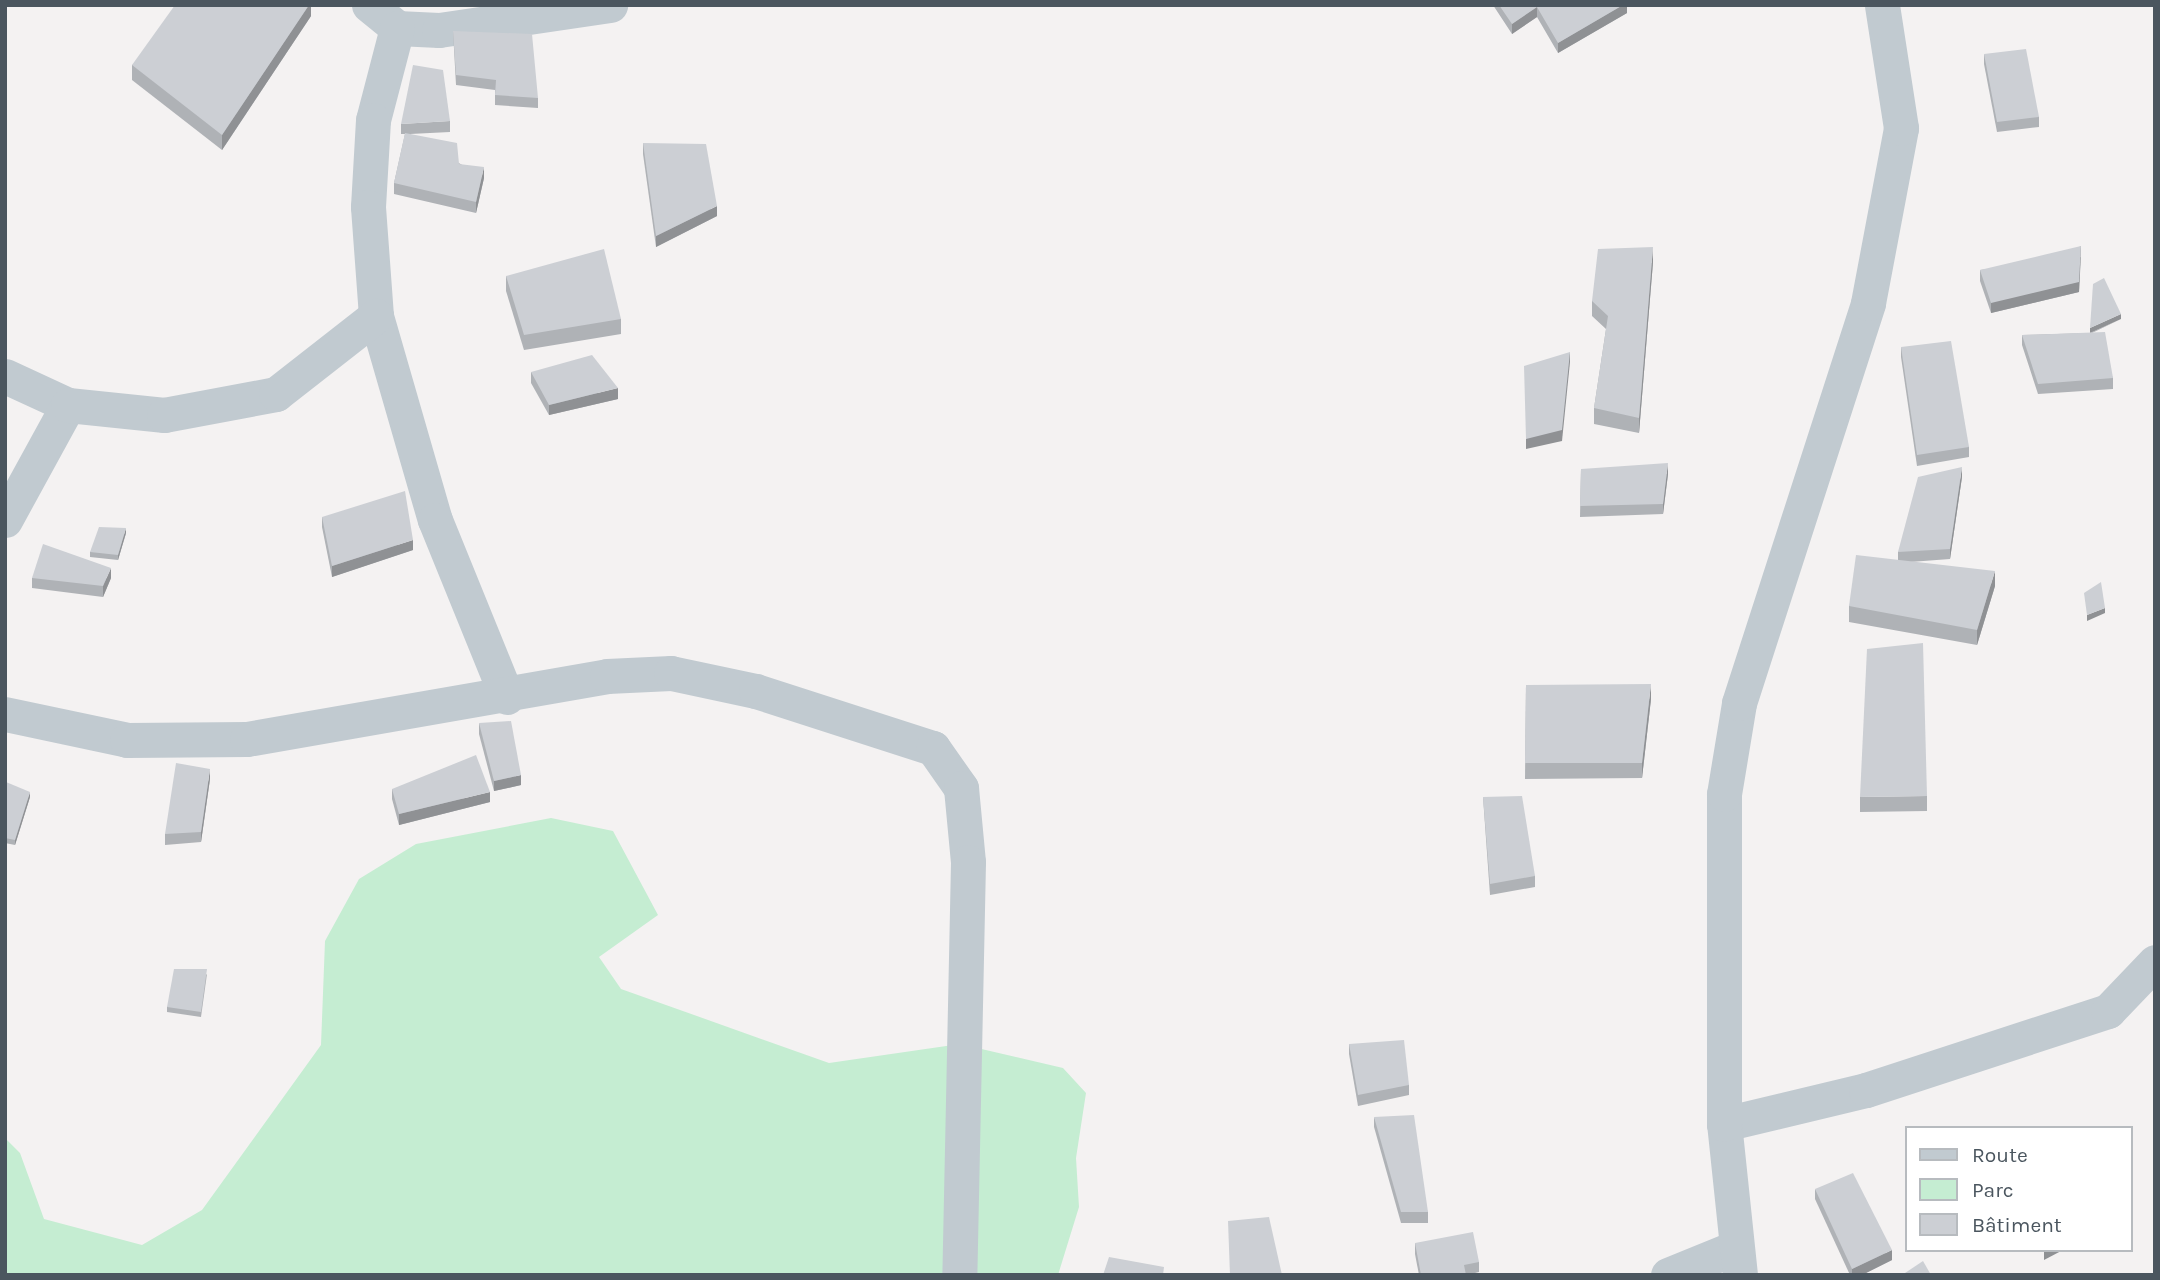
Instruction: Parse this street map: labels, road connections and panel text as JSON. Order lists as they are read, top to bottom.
{
  "legend": ["Route", "Parc", "Bâtiment"]
}
